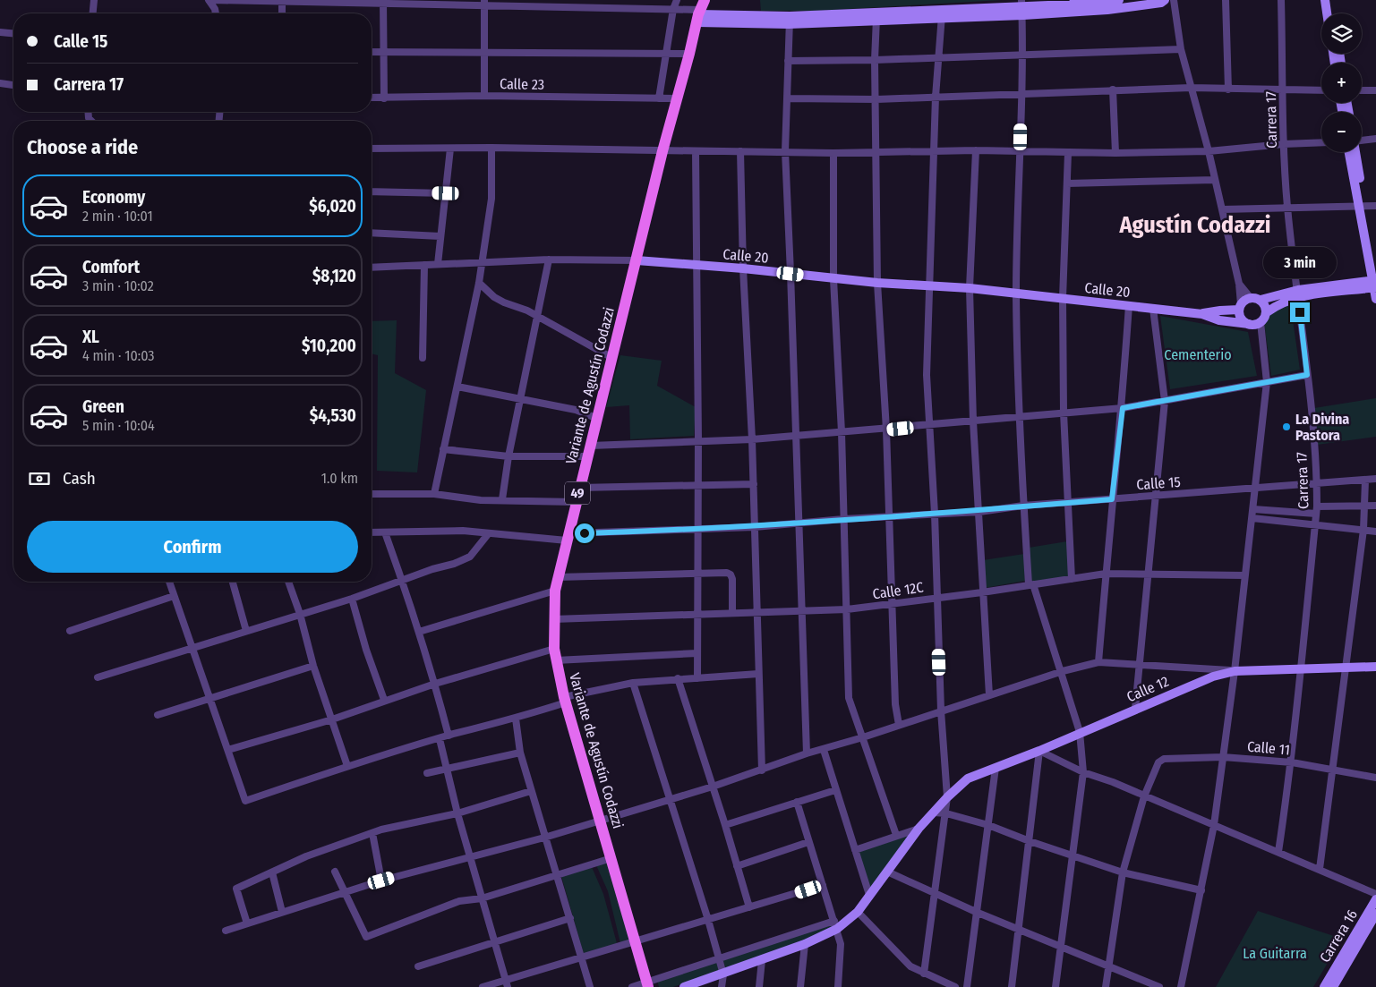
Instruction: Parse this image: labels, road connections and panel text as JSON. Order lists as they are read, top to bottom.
{
  "streets": {
    "main road": ["Variante de Agustín Codazzi", "49"],
    "street": [
      "Calle 23",
      "Carrera 17",
      "Calle 20",
      "Calle 15",
      "Calle 12C",
      "Calle 12",
      "Calle 11",
      "Carrera 16"
    ]
  },
  "crossings": [
    ["Calle 23", "Variante de Agustín Codazzi"],
    ["Carrera 17", "Calle 15"],
    ["Carrera 17", "Calle 12"],
    ["Carrera 17", "Calle 11"],
    ["Calle 20", "Variante de Agustín Codazzi"],
    ["Variante de Agustín Codazzi", "Calle 15"],
    ["Variante de Agustín Codazzi", "Calle 12C"]
  ],
  "districts": ["Agustín Codazzi"],
  "parks": ["Cementerio", "La Guitarra"],
  "places": ["La Divina Pastora"],
  "page": {
    "map_buttons": ["+", "−"],
    "banner": ["Calle 15", "Carrera 17"],
    "heading": "Choose a ride",
    "list": [
      {
        "name": "Economy",
        "note": "2 min · 10:01",
        "value": "$6,020"
      },
      {
        "name": "Comfort",
        "note": "3 min · 10:02",
        "value": "$8,120"
      },
      {
        "name": "XL",
        "note": "4 min · 10:03",
        "value": "$10,200"
      },
      {
        "name": "Green",
        "note": "5 min · 10:04",
        "value": "$4,530"
      }
    ],
    "bubble": "3 min",
    "pay": ["Cash", "1.0 km"],
    "buttons": "Confirm"
  }
}
